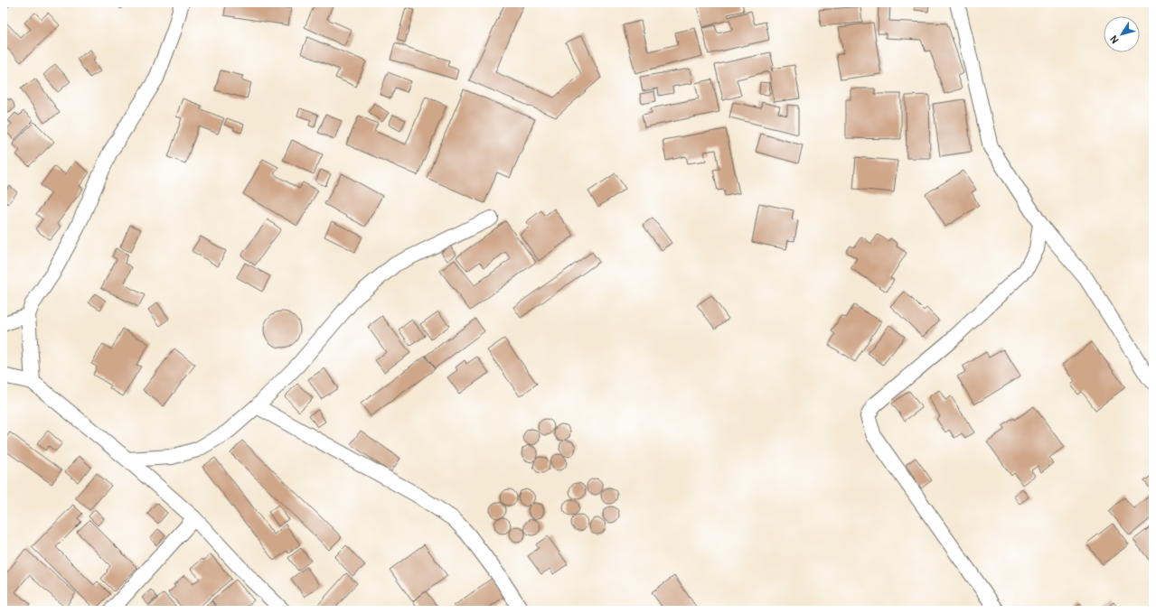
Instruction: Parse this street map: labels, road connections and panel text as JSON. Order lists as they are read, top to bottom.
{
  "north": "bottom left"
}
